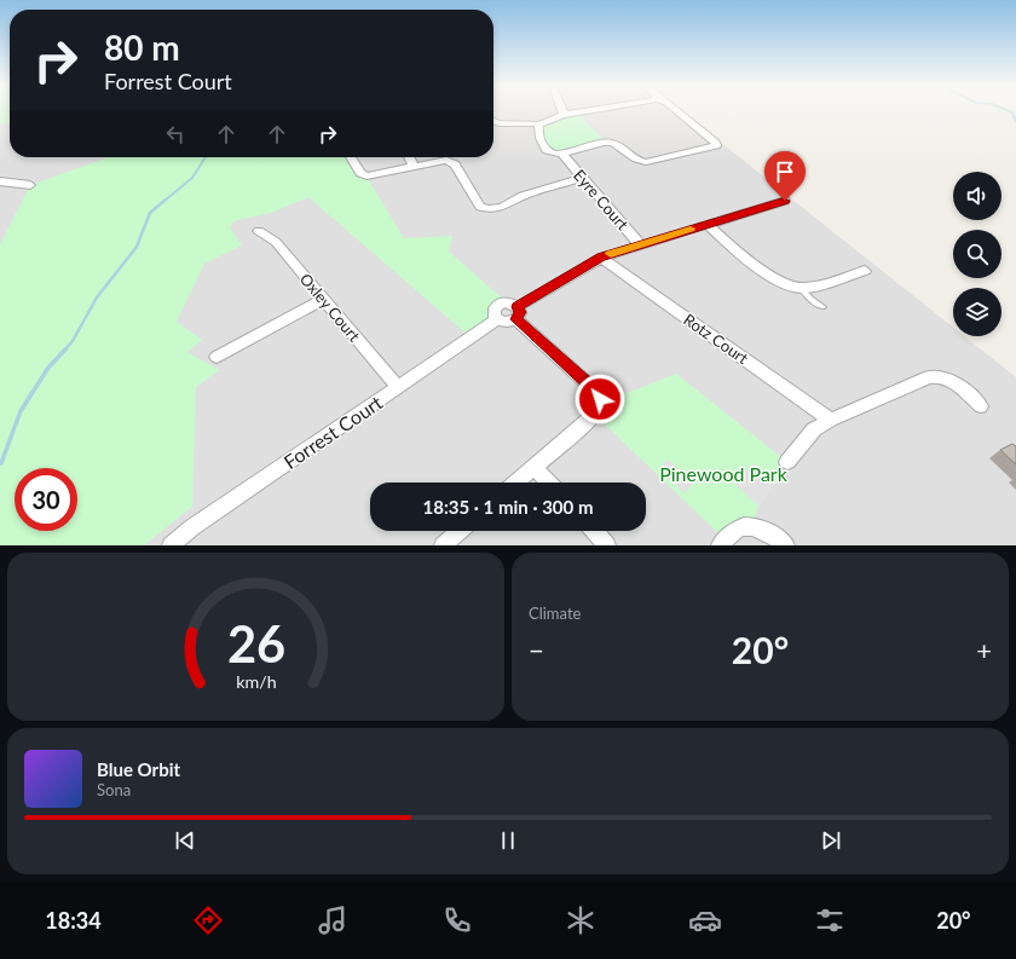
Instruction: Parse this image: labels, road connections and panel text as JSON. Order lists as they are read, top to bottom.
{
  "streets": {
    "street": [
      "Eyre Court",
      "Oxley Court",
      "Rotz Court",
      "Forrest Court"
    ]
  },
  "crossings": [
    ["Oxley Court", "Forrest Court"]
  ],
  "parks": ["Pinewood Park"],
  "page": {
    "turn": ["80 m", "Forrest Court"],
    "limit": "30",
    "trip": "18:35 · 1 min · 300 m",
    "tile": "Climate",
    "heat": ["−", "20°", "+"],
    "song": ["Blue Orbit", "Sona"],
    "tabs": ["18:34", "20°"],
    "gauge": ["26", "km/h"]
  }
}
